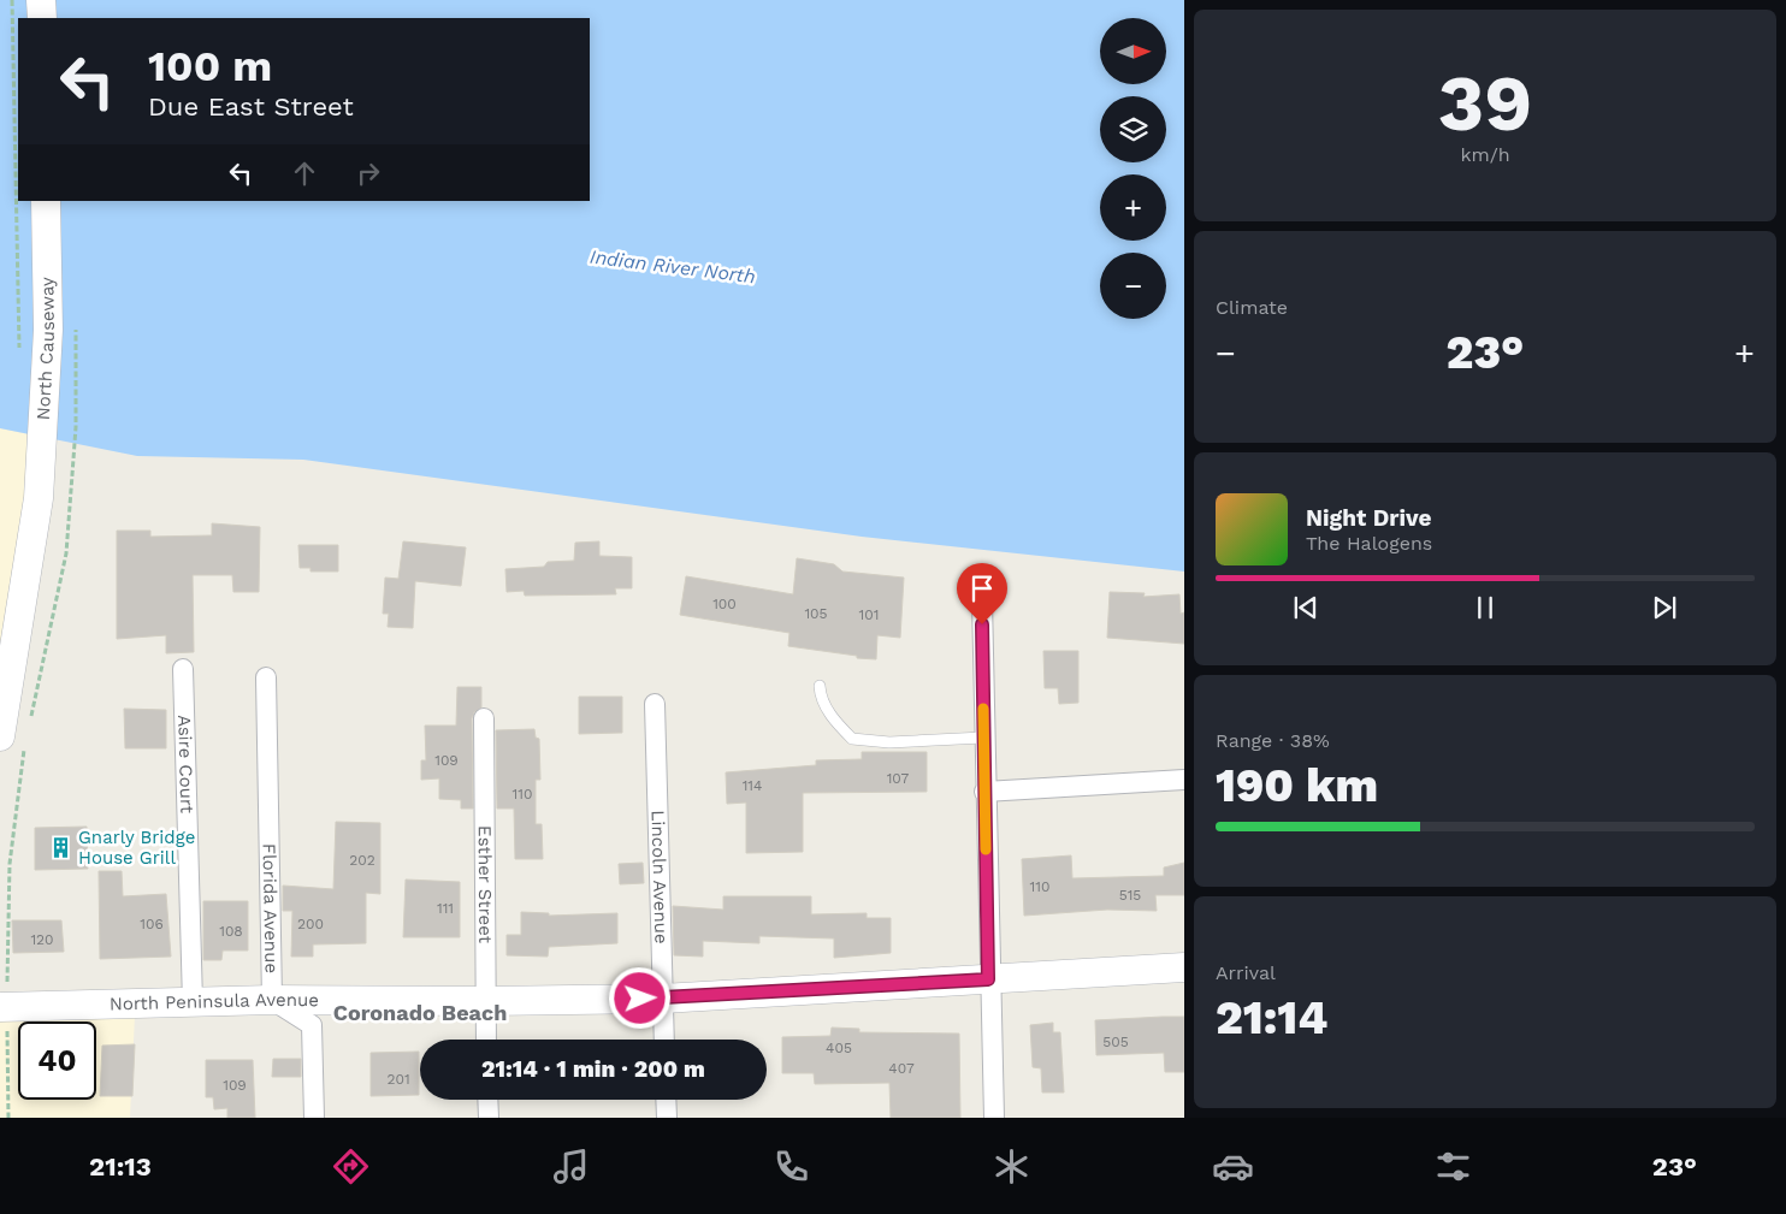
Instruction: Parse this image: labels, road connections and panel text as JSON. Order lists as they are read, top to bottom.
{
  "streets": {
    "street": [
      "North Causeway",
      "Asire Court",
      "Lincoln Avenue",
      "Esther Street",
      "Florida Avenue",
      "North Peninsula Avenue"
    ]
  },
  "crossings": [
    ["Asire Court", "North Peninsula Avenue"],
    ["Lincoln Avenue", "North Peninsula Avenue"],
    ["Esther Street", "North Peninsula Avenue"],
    ["Florida Avenue", "North Peninsula Avenue"]
  ],
  "districts": ["Coronado Beach"],
  "water": ["Indian River North"],
  "places": {
    "building": ["Gnarly Bridge House Grill"]
  },
  "house_numbers": [
    "100",
    "105",
    "101",
    "109",
    "107",
    "114",
    "110",
    "202",
    "110",
    "515",
    "111",
    "106",
    "200",
    "108",
    "120",
    "505",
    "405",
    "407",
    "201",
    "109"
  ],
  "north": "right",
  "page": {
    "tile": [
      ["39", "km/h"],
      "Climate",
      ["Range · 38%", "190 km"],
      ["Arrival", "21:14"]
    ],
    "map_buttons": ["+", "−"],
    "turn": ["100 m", "Due East Street"],
    "heat": ["−", "23°", "+"],
    "song": ["Night Drive", "The Halogens"],
    "limit": "40",
    "trip": "21:14 · 1 min · 200 m",
    "tabs": ["21:13", "23°"]
  }
}
